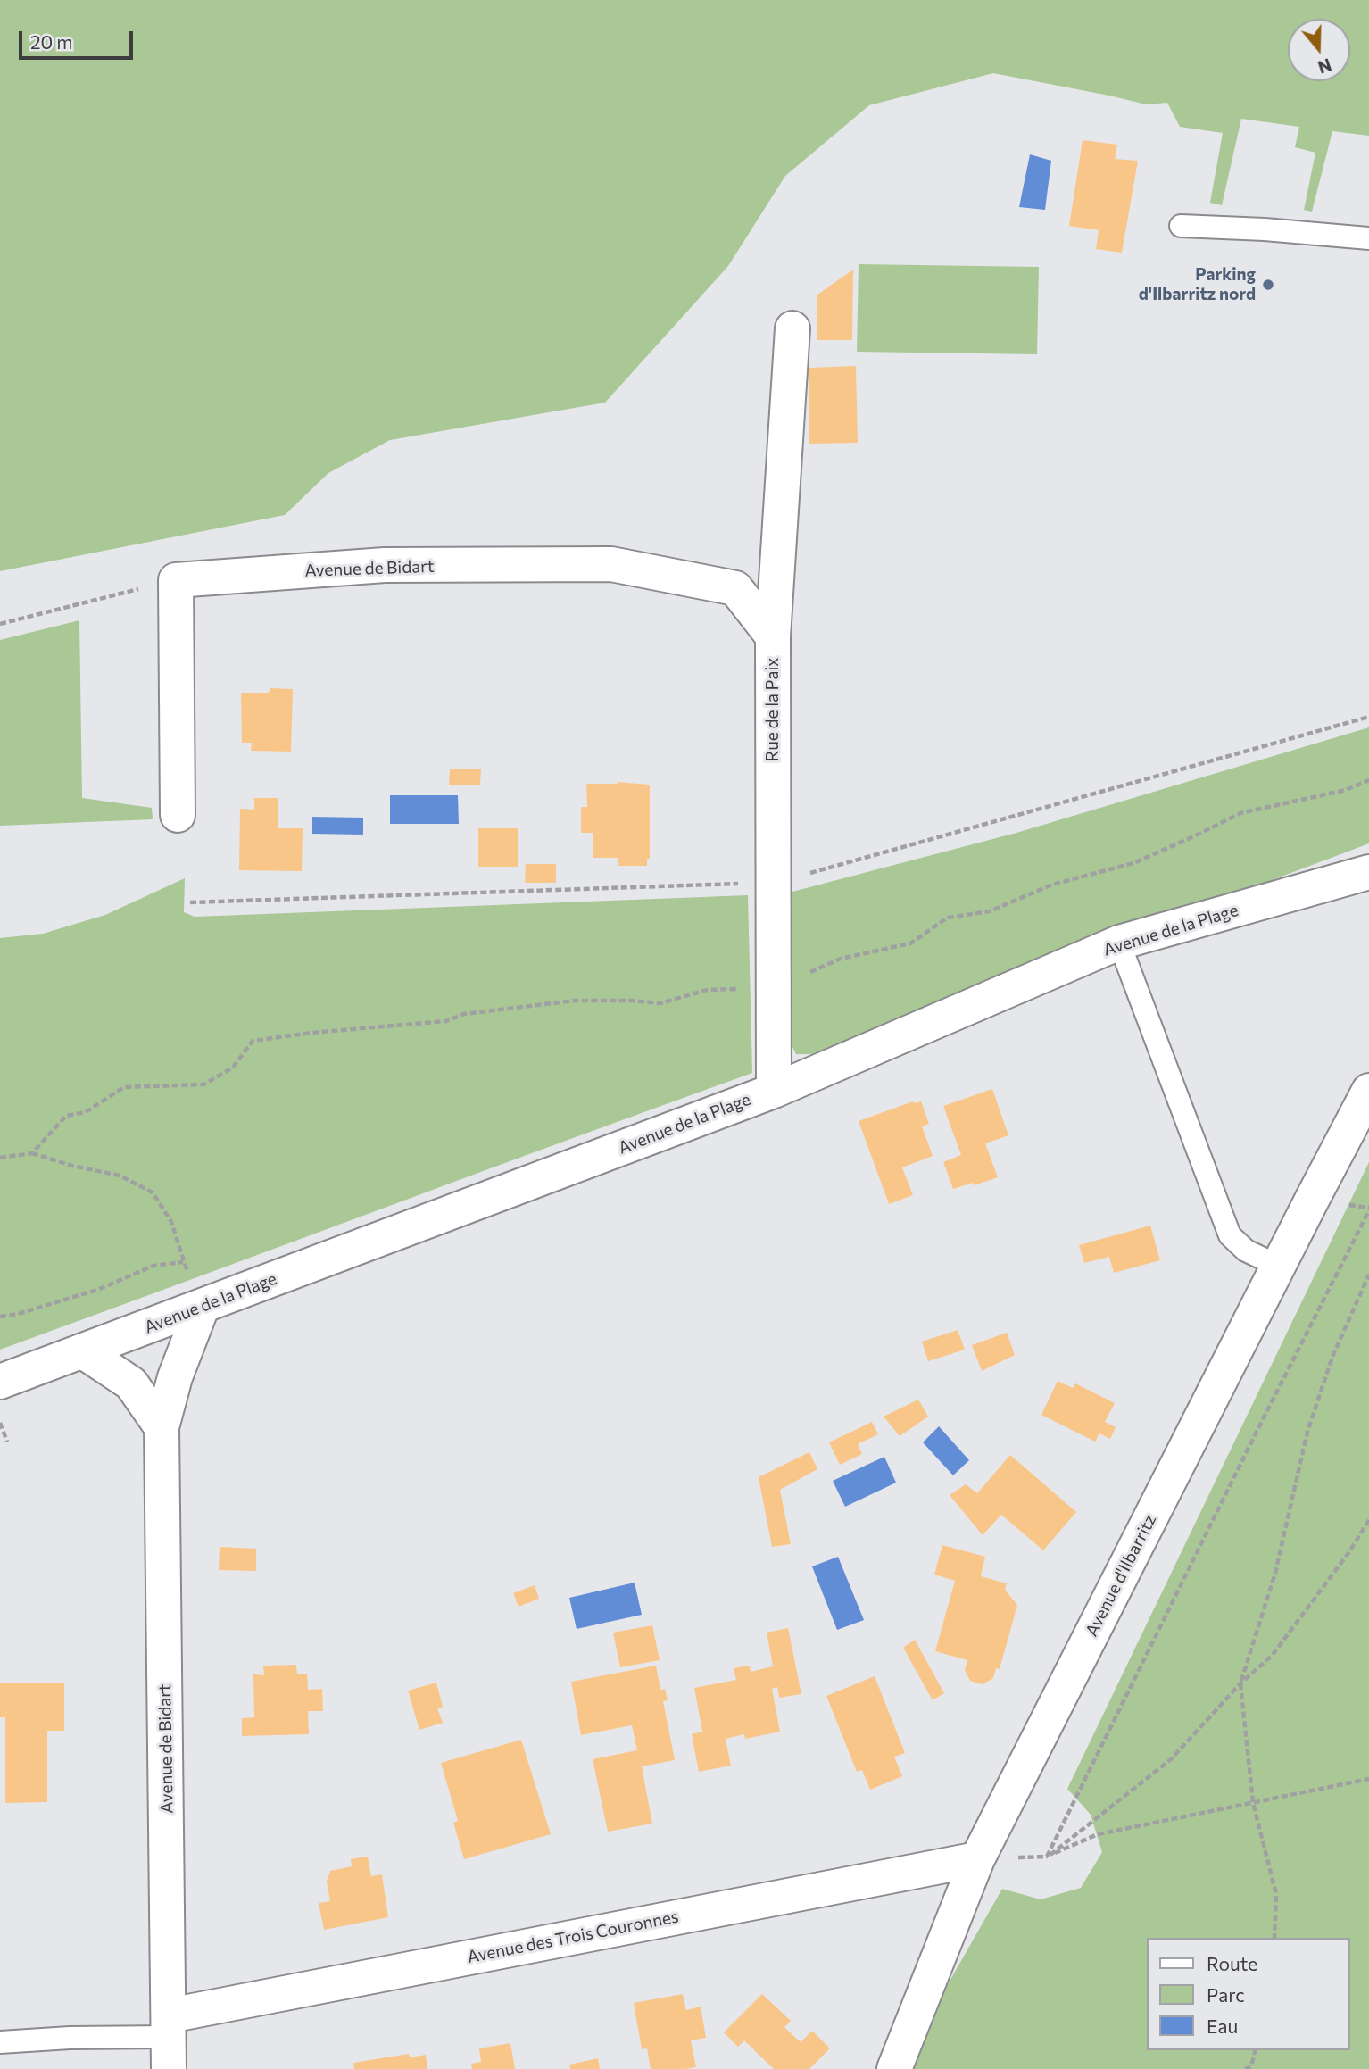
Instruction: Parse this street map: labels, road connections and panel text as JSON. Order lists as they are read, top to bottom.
{
  "streets": {
    "street": [
      "Avenue de Bidart",
      "Rue de la Paix",
      "Avenue de la Plage",
      "Avenue d'Ilbarritz",
      "Avenue des Trois Couronnes"
    ]
  },
  "crossings": [
    ["Avenue de Bidart", "Rue de la Paix"],
    ["Avenue de Bidart", "Avenue de la Plage"],
    ["Avenue de Bidart", "Avenue des Trois Couronnes"],
    ["Rue de la Paix", "Avenue de la Plage"],
    ["Avenue d'Ilbarritz", "Avenue des Trois Couronnes"]
  ],
  "places": ["Parking d'Ilbarritz nord"],
  "legend": ["Route", "Parc", "Eau"],
  "scale_bar": "20 m",
  "north": "bottom"
}
